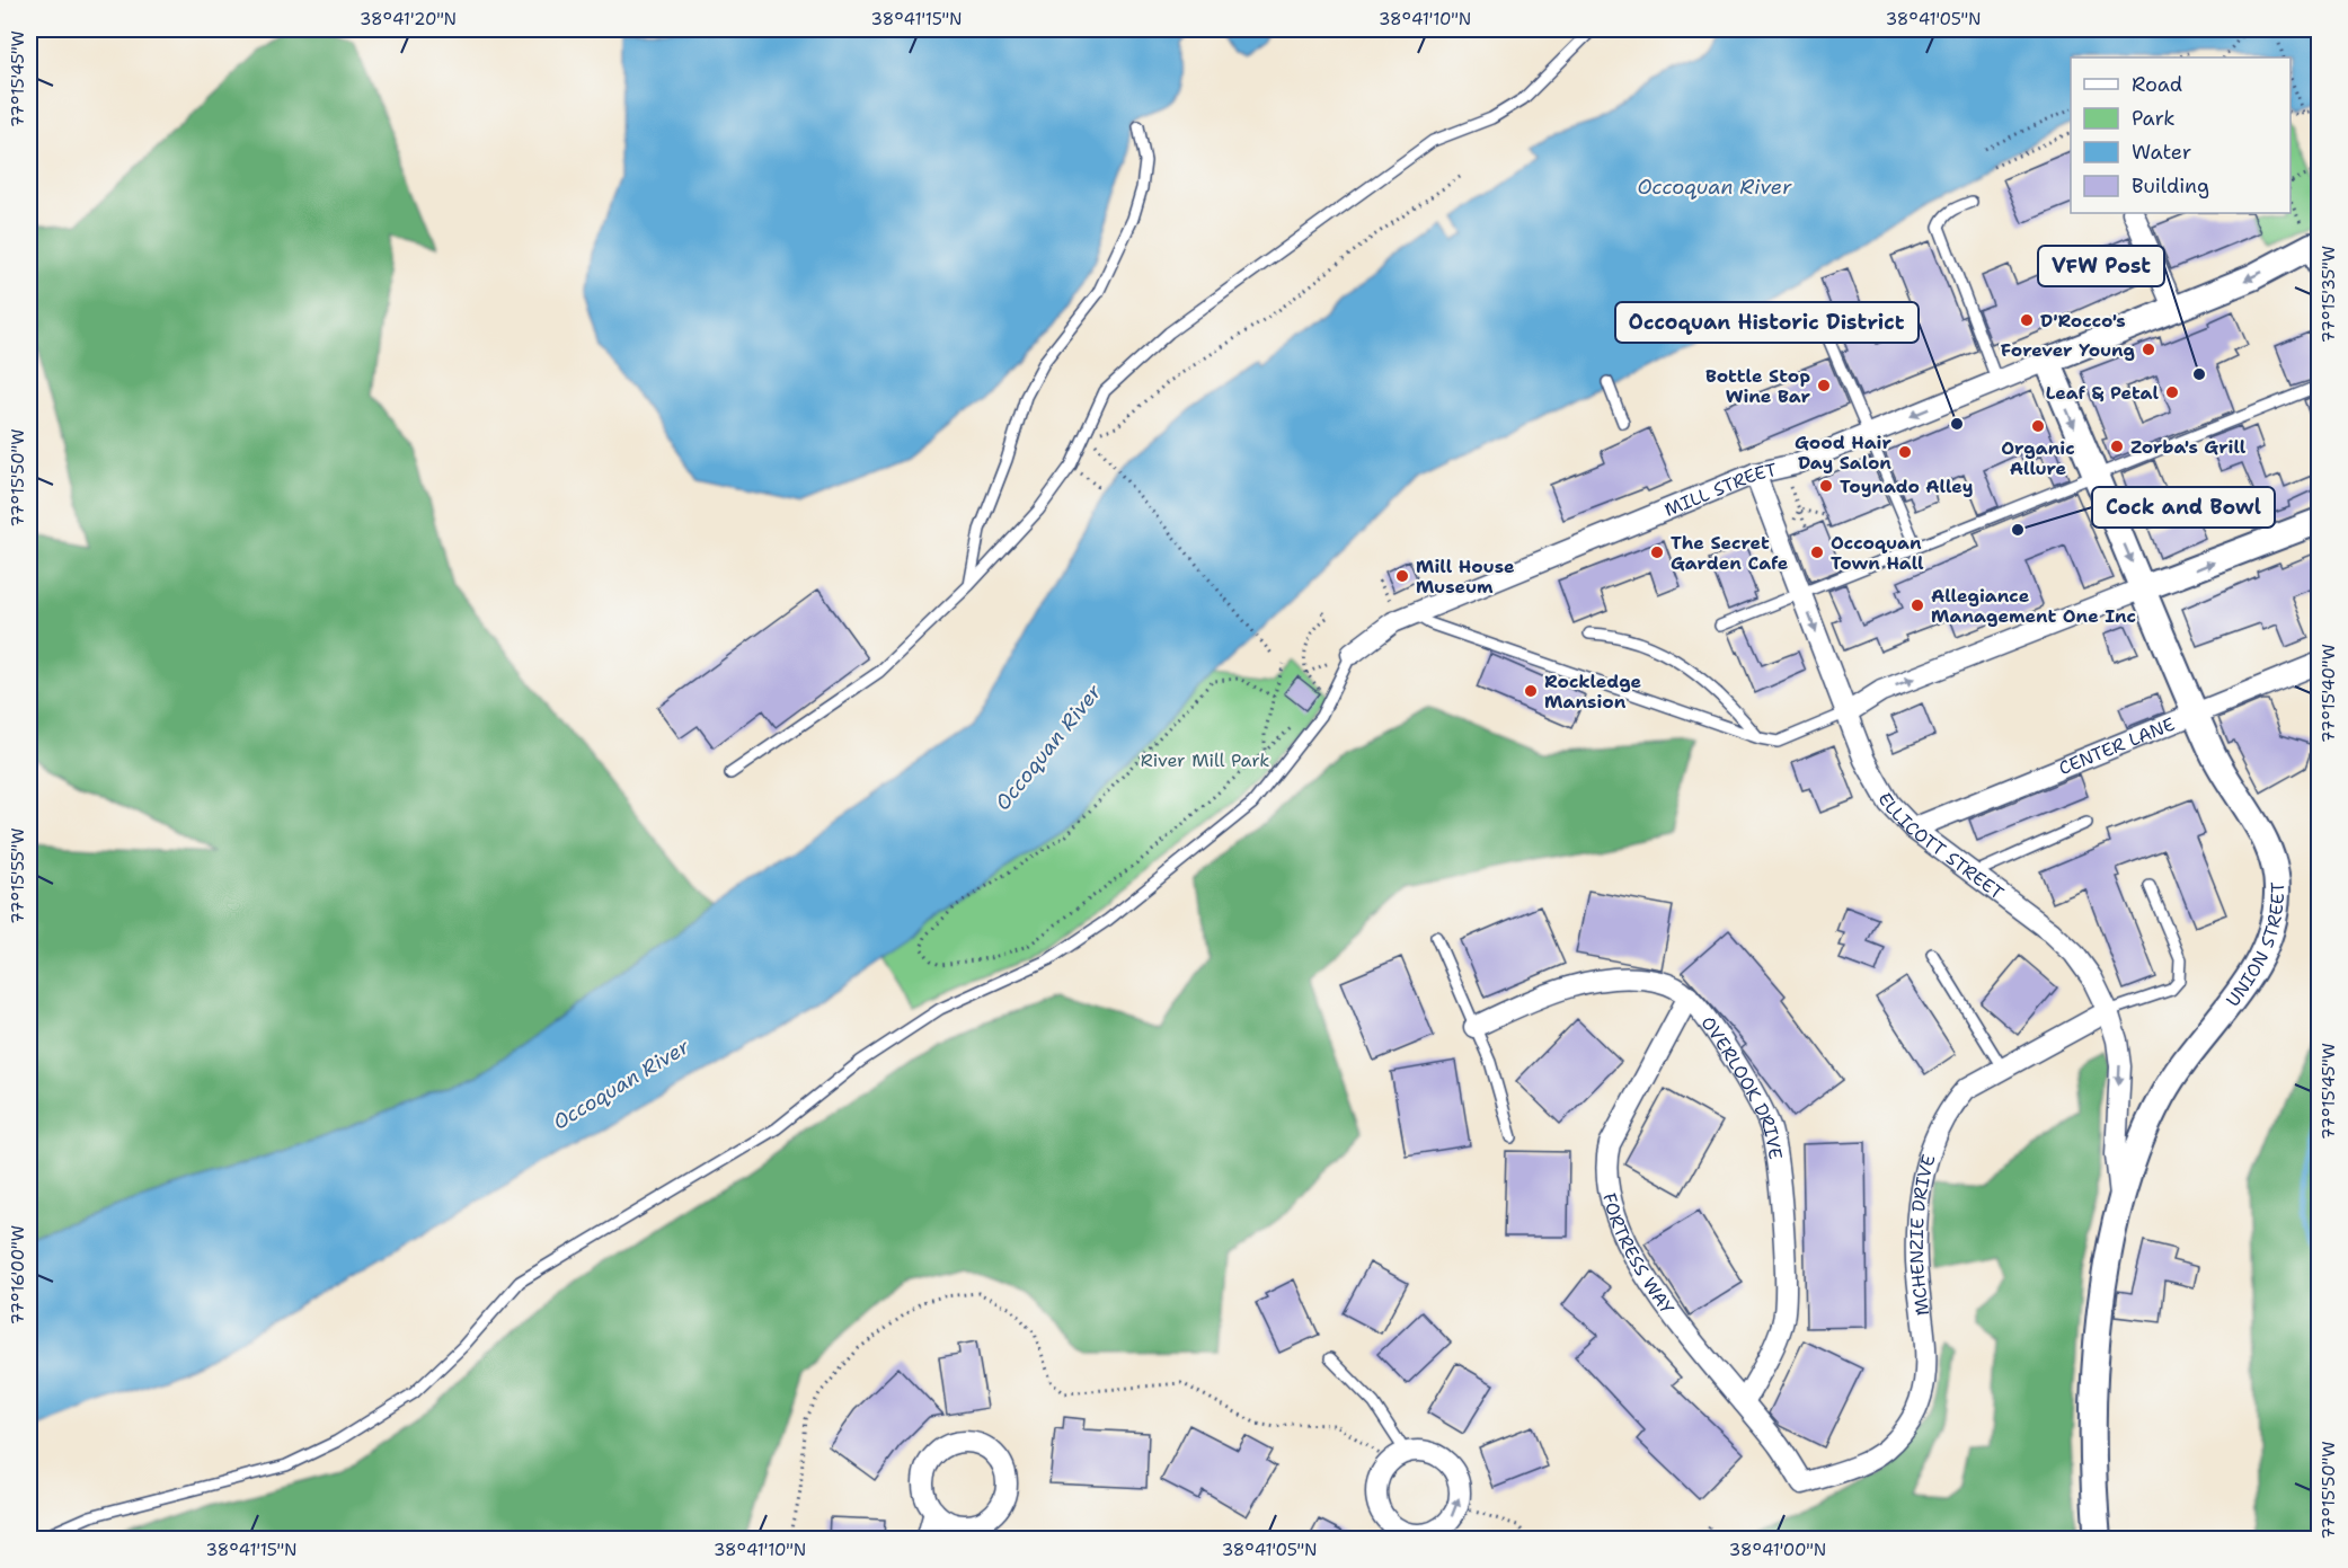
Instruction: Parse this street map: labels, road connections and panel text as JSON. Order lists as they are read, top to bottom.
{
  "streets": {
    "street": [
      "MILL STREET",
      "CENTER LANE",
      "ELLICOTT STREET",
      "UNION STREET",
      "OVERLOOK DRIVE",
      "MCHENZIE DRIVE",
      "FORTRESS WAY"
    ]
  },
  "crossings": [
    ["MILL STREET", "ELLICOTT STREET"],
    ["MILL STREET", "UNION STREET"],
    ["CENTER LANE", "ELLICOTT STREET"],
    ["CENTER LANE", "UNION STREET"],
    ["ELLICOTT STREET", "UNION STREET"],
    ["ELLICOTT STREET", "MCHENZIE DRIVE"],
    ["OVERLOOK DRIVE", "FORTRESS WAY"],
    ["MCHENZIE DRIVE", "FORTRESS WAY"]
  ],
  "one_way": ["ELLICOTT STREET"],
  "water": ["Occoquan River"],
  "parks": ["River Mill Park"],
  "places": [
    "D'Rocco's",
    "Forever Young",
    "VFW Post",
    "Bottle Stop Wine Bar",
    "Leaf & Petal",
    "Occoquan Historic District",
    "Organic Allure",
    "Zorba's Grill",
    "Good Hair Day Salon",
    "Toynado Alley",
    "Cock and Bowl",
    "The Secret Garden Cafe",
    "Occoquan Town Hall",
    "Mill House Museum",
    "Allegiance Management One Inc",
    "Rockledge Mansion"
  ],
  "legend": [
    "Road",
    "Park",
    "Water",
    "Building"
  ],
  "coordinates": [
    "38°41'20\"N",
    "38°41'15\"N",
    "38°41'10\"N",
    "38°41'05\"N",
    "77°15'45\"W",
    "77°15'35\"W",
    "77°15'50\"W",
    "77°15'40\"W",
    "77°15'55\"W",
    "77°16'00\"W",
    "38°41'00\"N"
  ]
}
